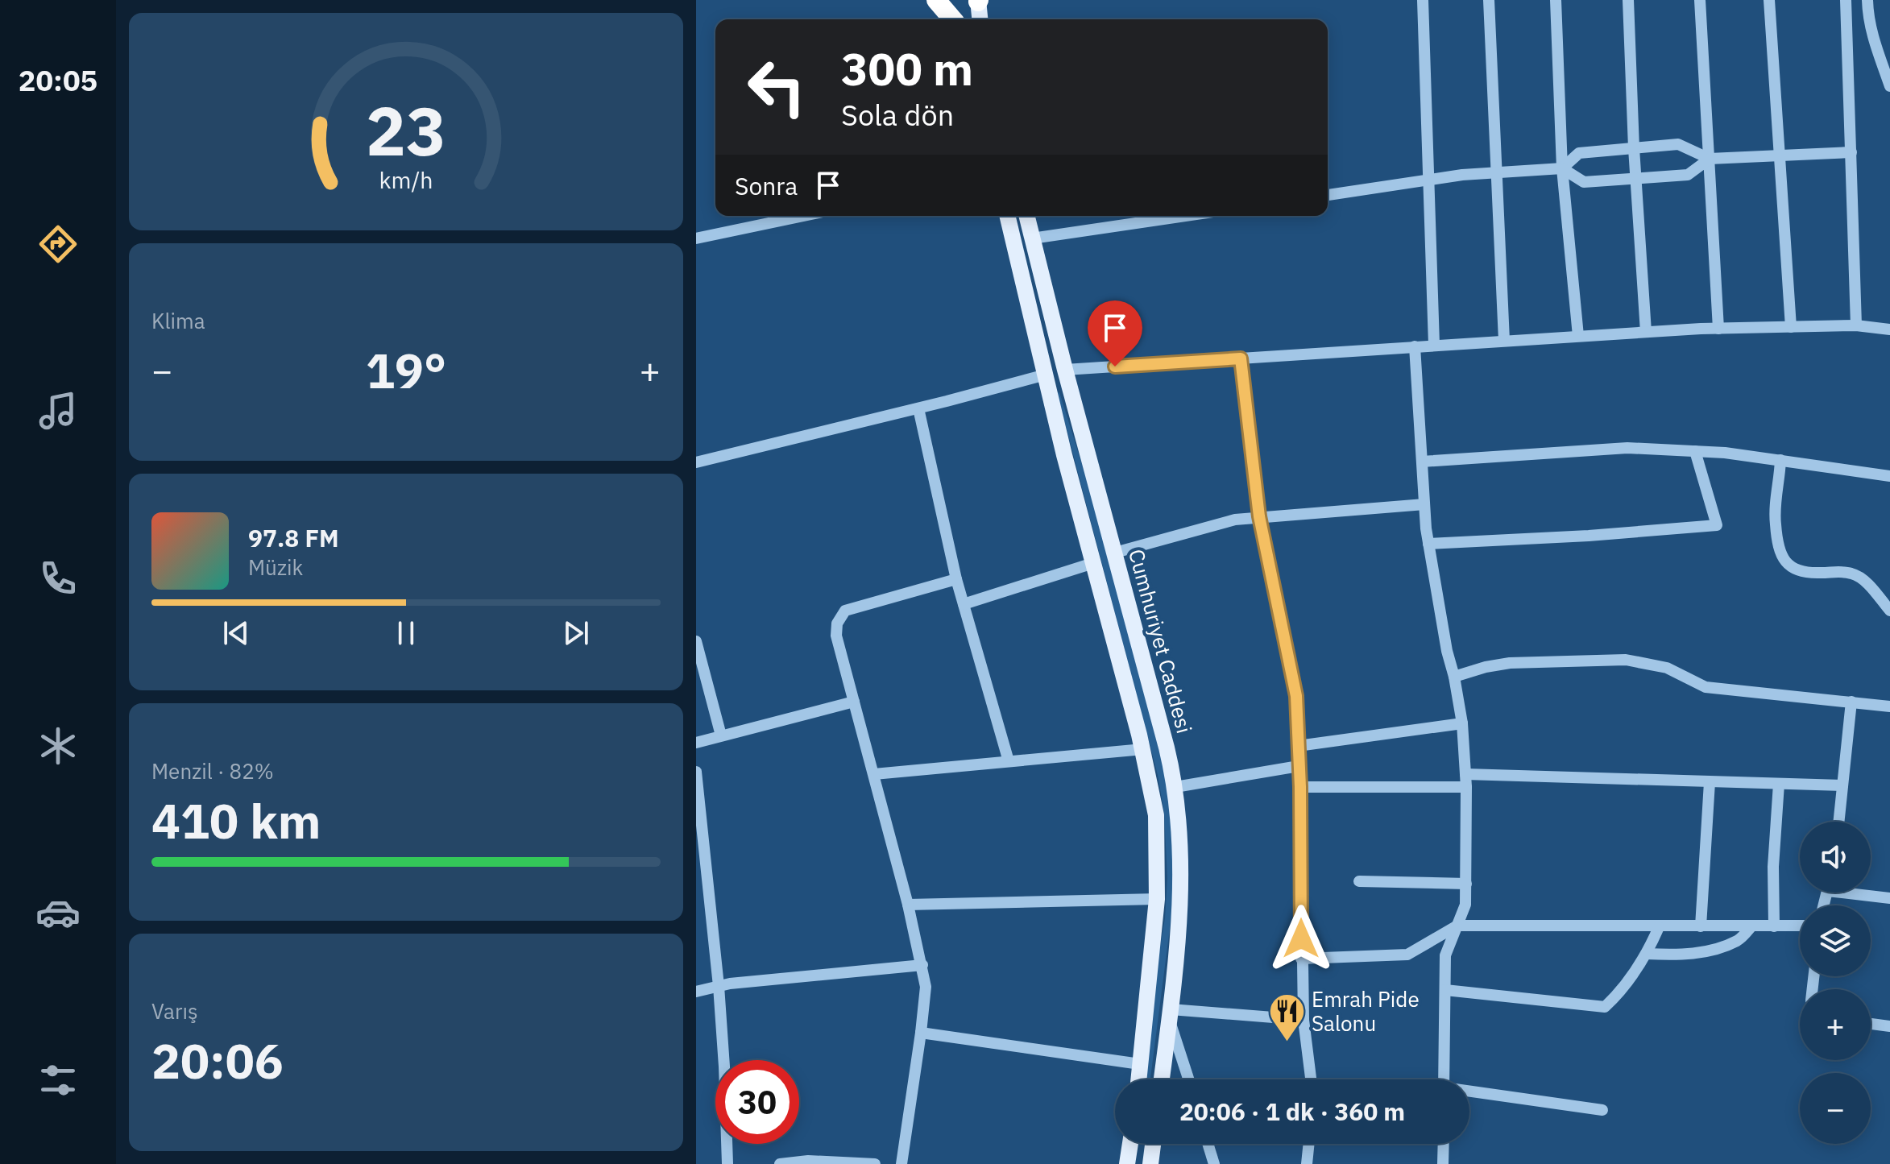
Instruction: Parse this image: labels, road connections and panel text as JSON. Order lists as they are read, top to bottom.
{
  "streets": {
    "main road": ["Cumhuriyet Caddesi"]
  },
  "places": {
    "restaurant": ["Emrah Pide Salonu"]
  },
  "page": {
    "tabs": "20:05",
    "turn": ["300 m", "Sola dön"],
    "then": "Sonra",
    "tile": [
      "Klima",
      ["Menzil · 82%", "410 km"],
      ["Varış", "20:06"]
    ],
    "heat": ["−", "19°", "+"],
    "song": ["97.8 FM", "Müzik"],
    "map_buttons": ["+", "−"],
    "limit": "30",
    "trip": "20:06 · 1 dk · 360 m",
    "gauge": ["23", "km/h"]
  }
}
